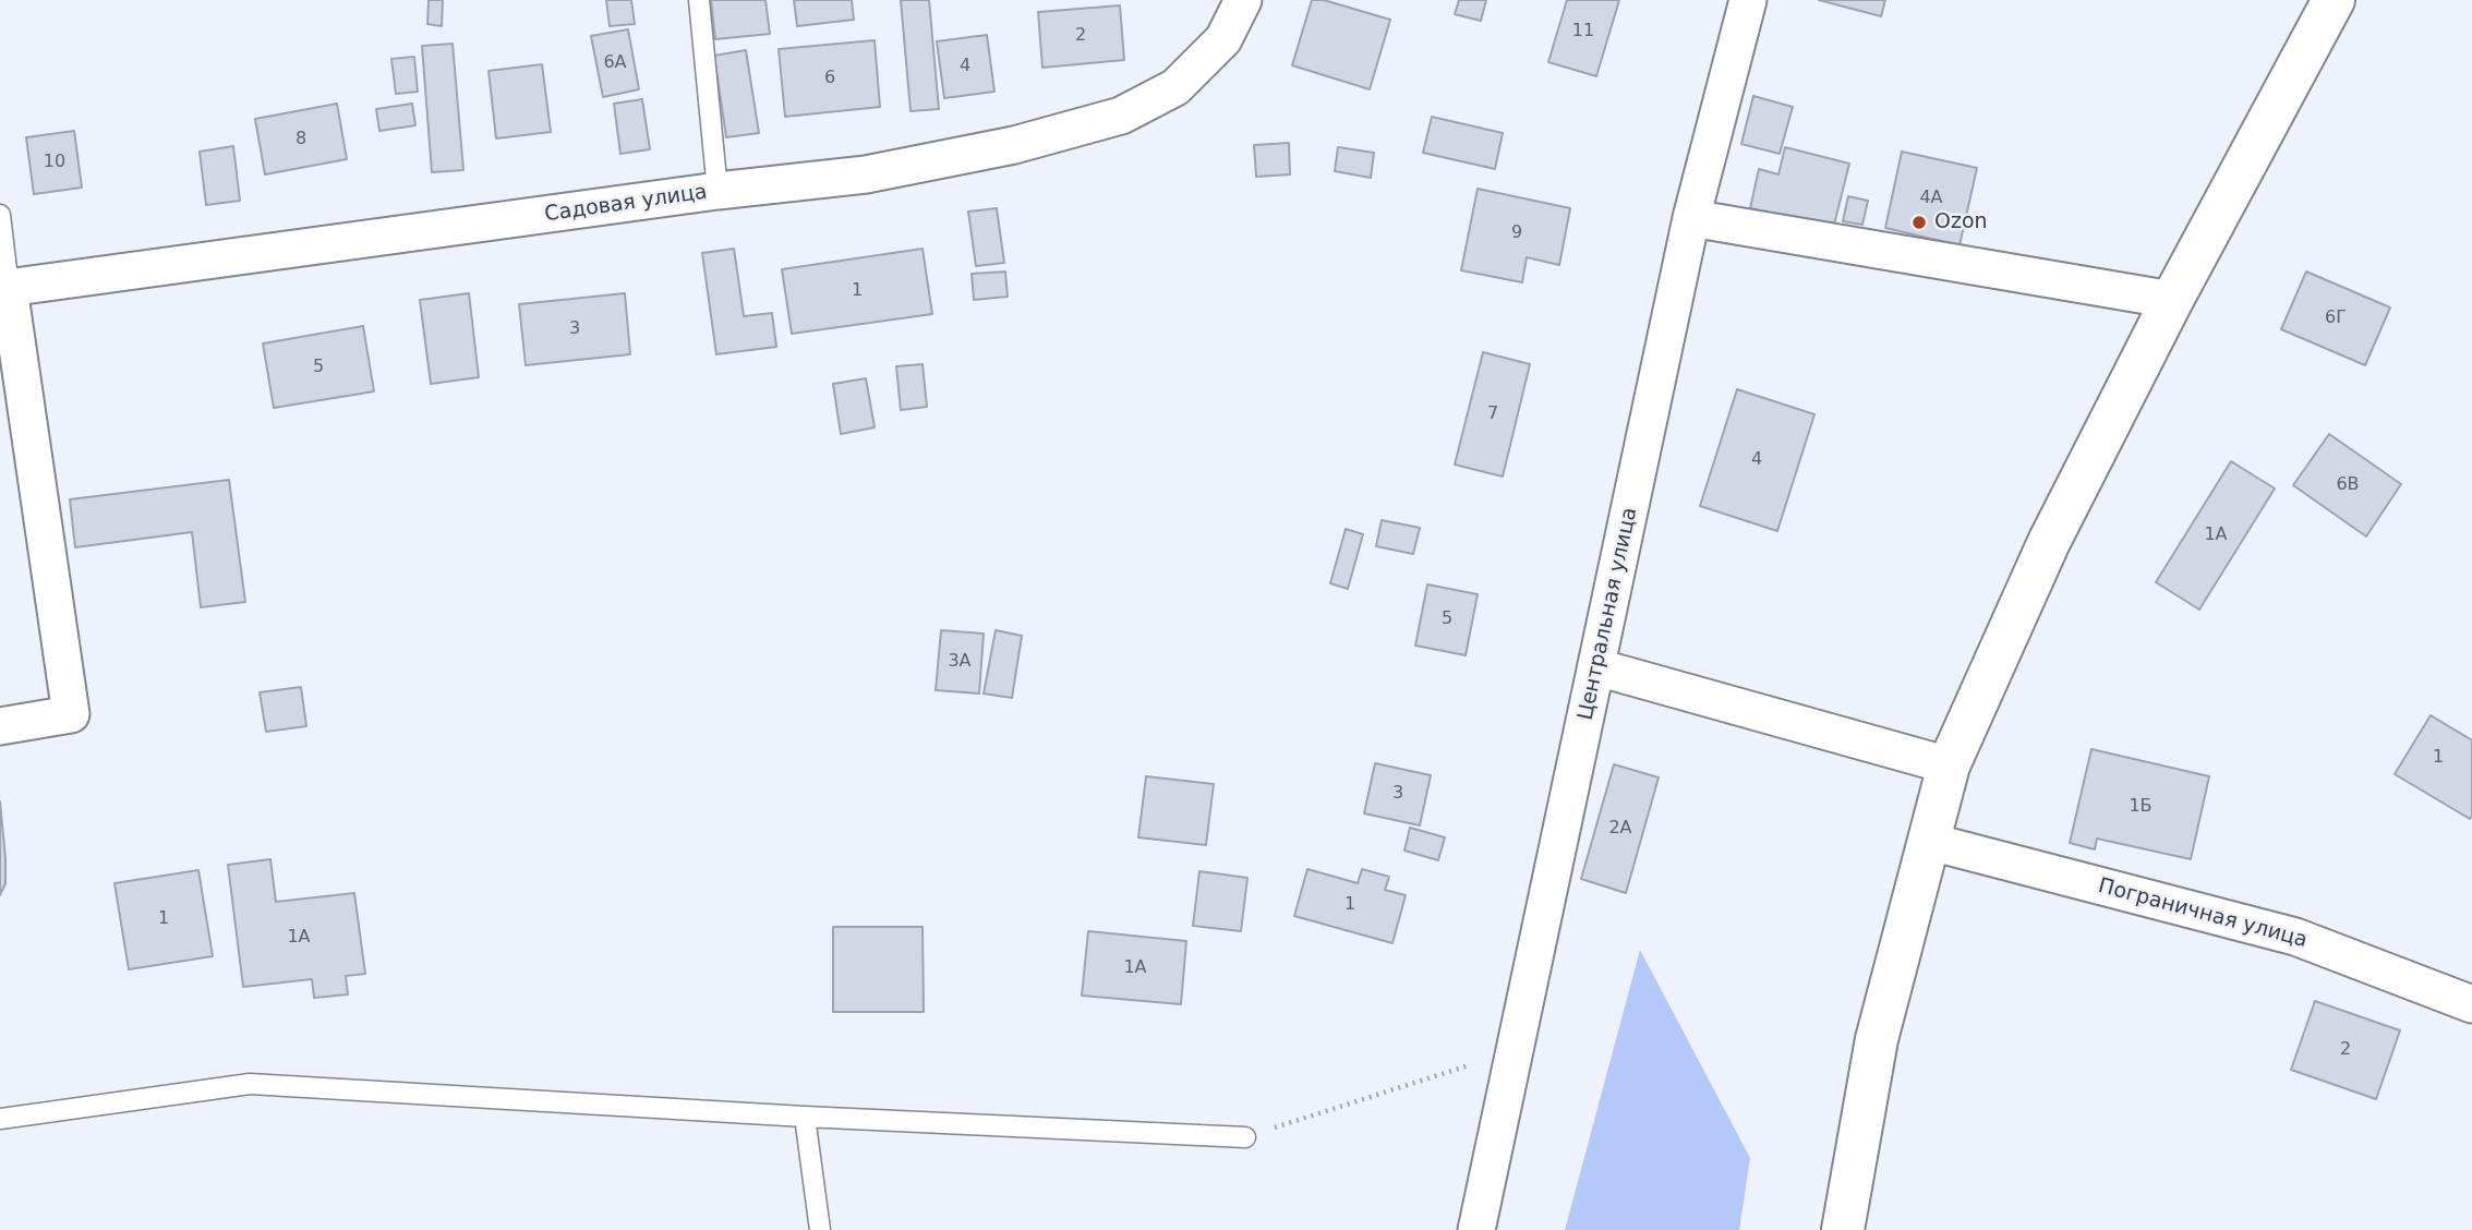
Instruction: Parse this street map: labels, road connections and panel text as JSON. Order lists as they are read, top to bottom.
{
  "streets": {
    "street": ["Садовая улица", "Центральная улица", "Пограничная улица"]
  },
  "places": ["Ozon"],
  "house_numbers": [
    "11",
    "2",
    "6А",
    "4",
    "6",
    "8",
    "10",
    "4А",
    "9",
    "1",
    "6Г",
    "3",
    "5",
    "7",
    "4",
    "6В",
    "1А",
    "5",
    "3А",
    "1",
    "3",
    "1Б",
    "2А",
    "1",
    "1",
    "1А",
    "1А",
    "2"
  ]
}
